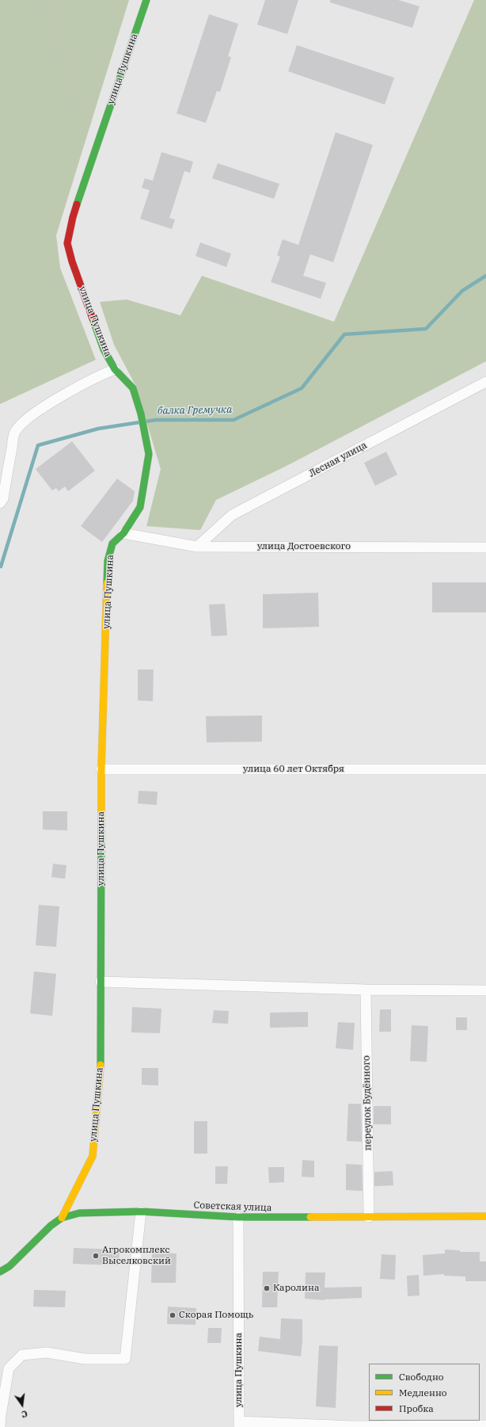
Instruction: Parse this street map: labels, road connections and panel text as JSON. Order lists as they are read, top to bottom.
{
  "streets": {
    "street": [
      "улица Пушкина",
      "Лесная улица",
      "улица Достоевского",
      "улица 60 лет Октября",
      "переулок Будённого",
      "Советская улица"
    ]
  },
  "crossings": [
    ["улица Пушкина", "улица Достоевского"],
    ["улица Пушкина", "улица 60 лет Октября"],
    ["улица Пушкина", "Советская улица"],
    ["Лесная улица", "улица Достоевского"],
    ["переулок Будённого", "Советская улица"]
  ],
  "water": ["балка Гремучка"],
  "places": ["Агрокомплекс Выселковский", "Каролина", "Скорая Помощь"],
  "legend": ["Свободно", "Медленно", "Пробка"],
  "north": "bottom"
}
